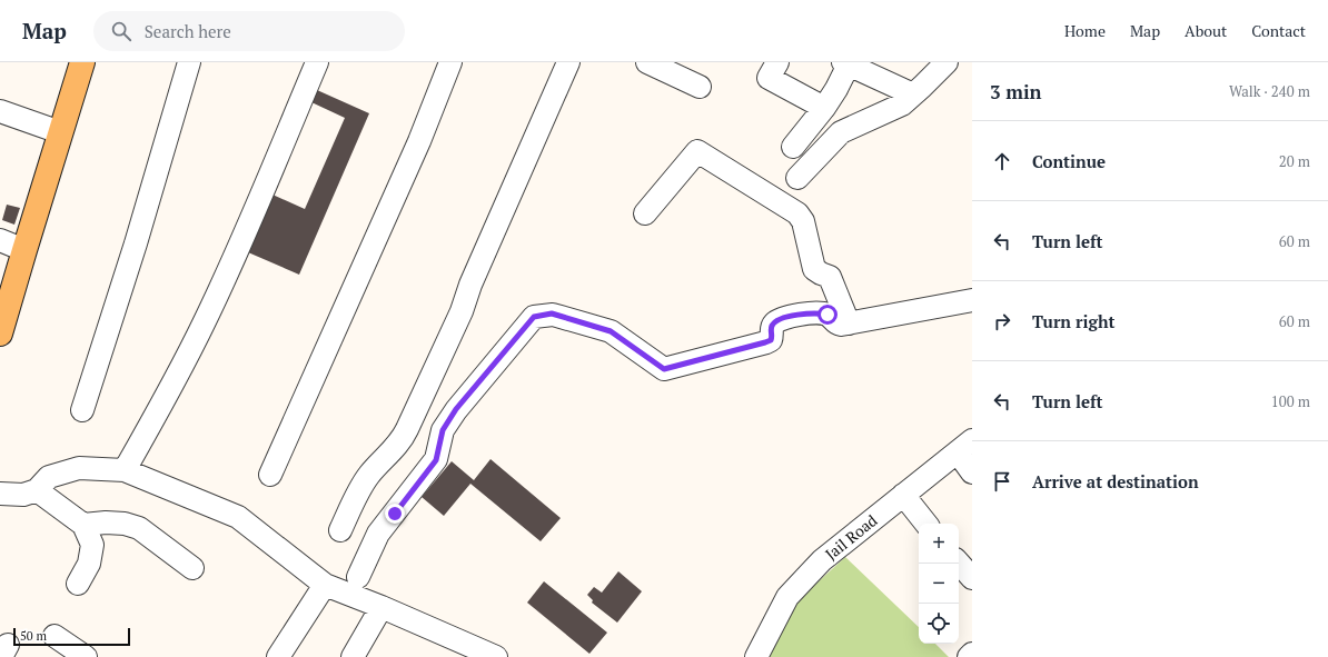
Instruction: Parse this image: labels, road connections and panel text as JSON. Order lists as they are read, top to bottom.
{
  "streets": {
    "street": ["Jail Road"]
  },
  "scale_bar": "50 m",
  "page": {
    "header": "Map",
    "search": "Search here",
    "nav": [
      "Home",
      "Map",
      "About",
      "Contact"
    ],
    "heading": ["3 min", "Walk · 240 m"],
    "list": [
      ["Continue", "20 m"],
      ["Turn left", "60 m"],
      ["Turn right", "60 m"],
      ["Turn left", "100 m"],
      "Arrive at destination"
    ],
    "map_buttons": ["+", "−"],
    "scale": "50 m"
  }
}
